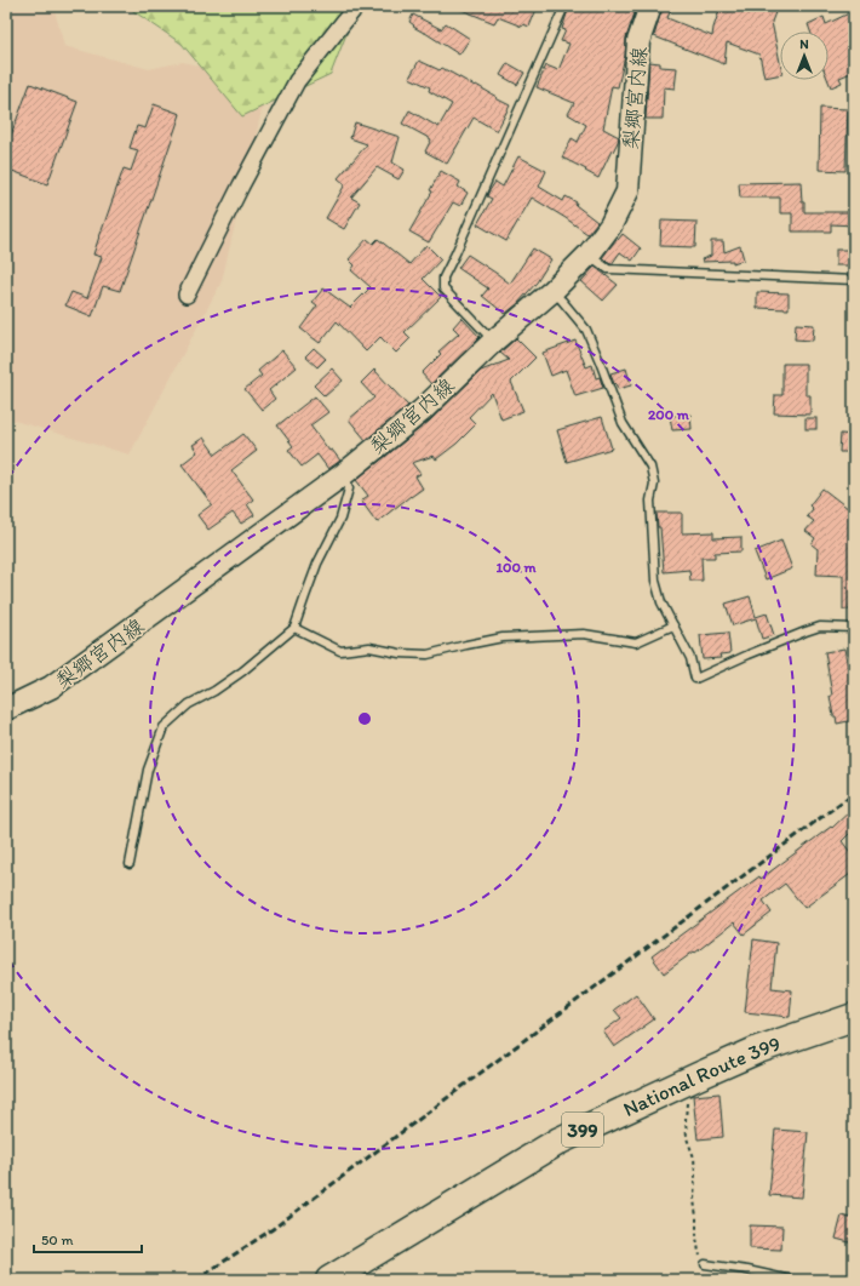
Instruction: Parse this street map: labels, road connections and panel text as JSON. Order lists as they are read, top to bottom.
{
  "streets": {
    "highway": ["National Route 399", "399"],
    "main road": ["梨郷宮内線"]
  },
  "scale_bar": "50 m",
  "north": "top",
  "rings": ["200 m", "100 m"]
}
